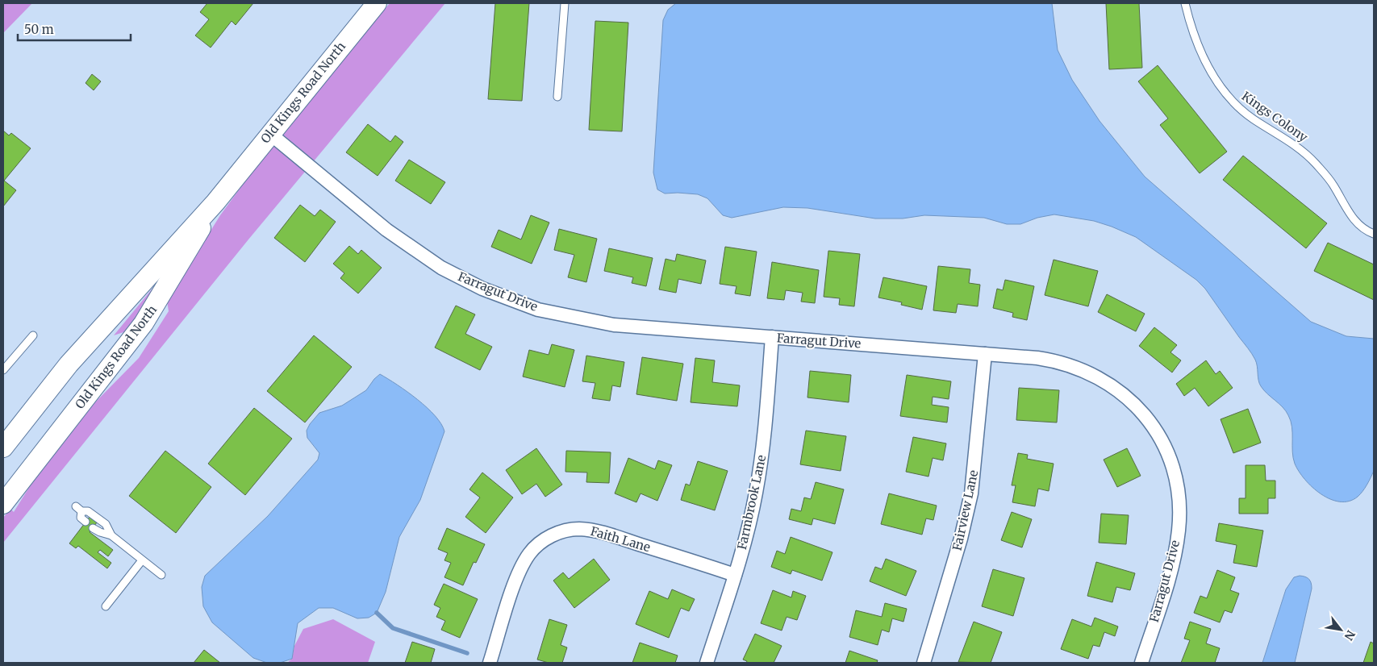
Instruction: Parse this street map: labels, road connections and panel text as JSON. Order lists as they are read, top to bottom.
{
  "streets": {
    "street": [
      "Old Kings Road North",
      "Farragut Drive",
      "Farmbrook Lane",
      "Fairview Lane",
      "Faith Lane"
    ],
    "lane": ["Kings Colony"]
  },
  "crossings": [
    ["Old Kings Road North", "Farragut Drive"],
    ["Farragut Drive", "Farmbrook Lane"],
    ["Farragut Drive", "Fairview Lane"],
    ["Farmbrook Lane", "Faith Lane"]
  ],
  "scale_bar": "50 m",
  "north": "bottom right"
}
